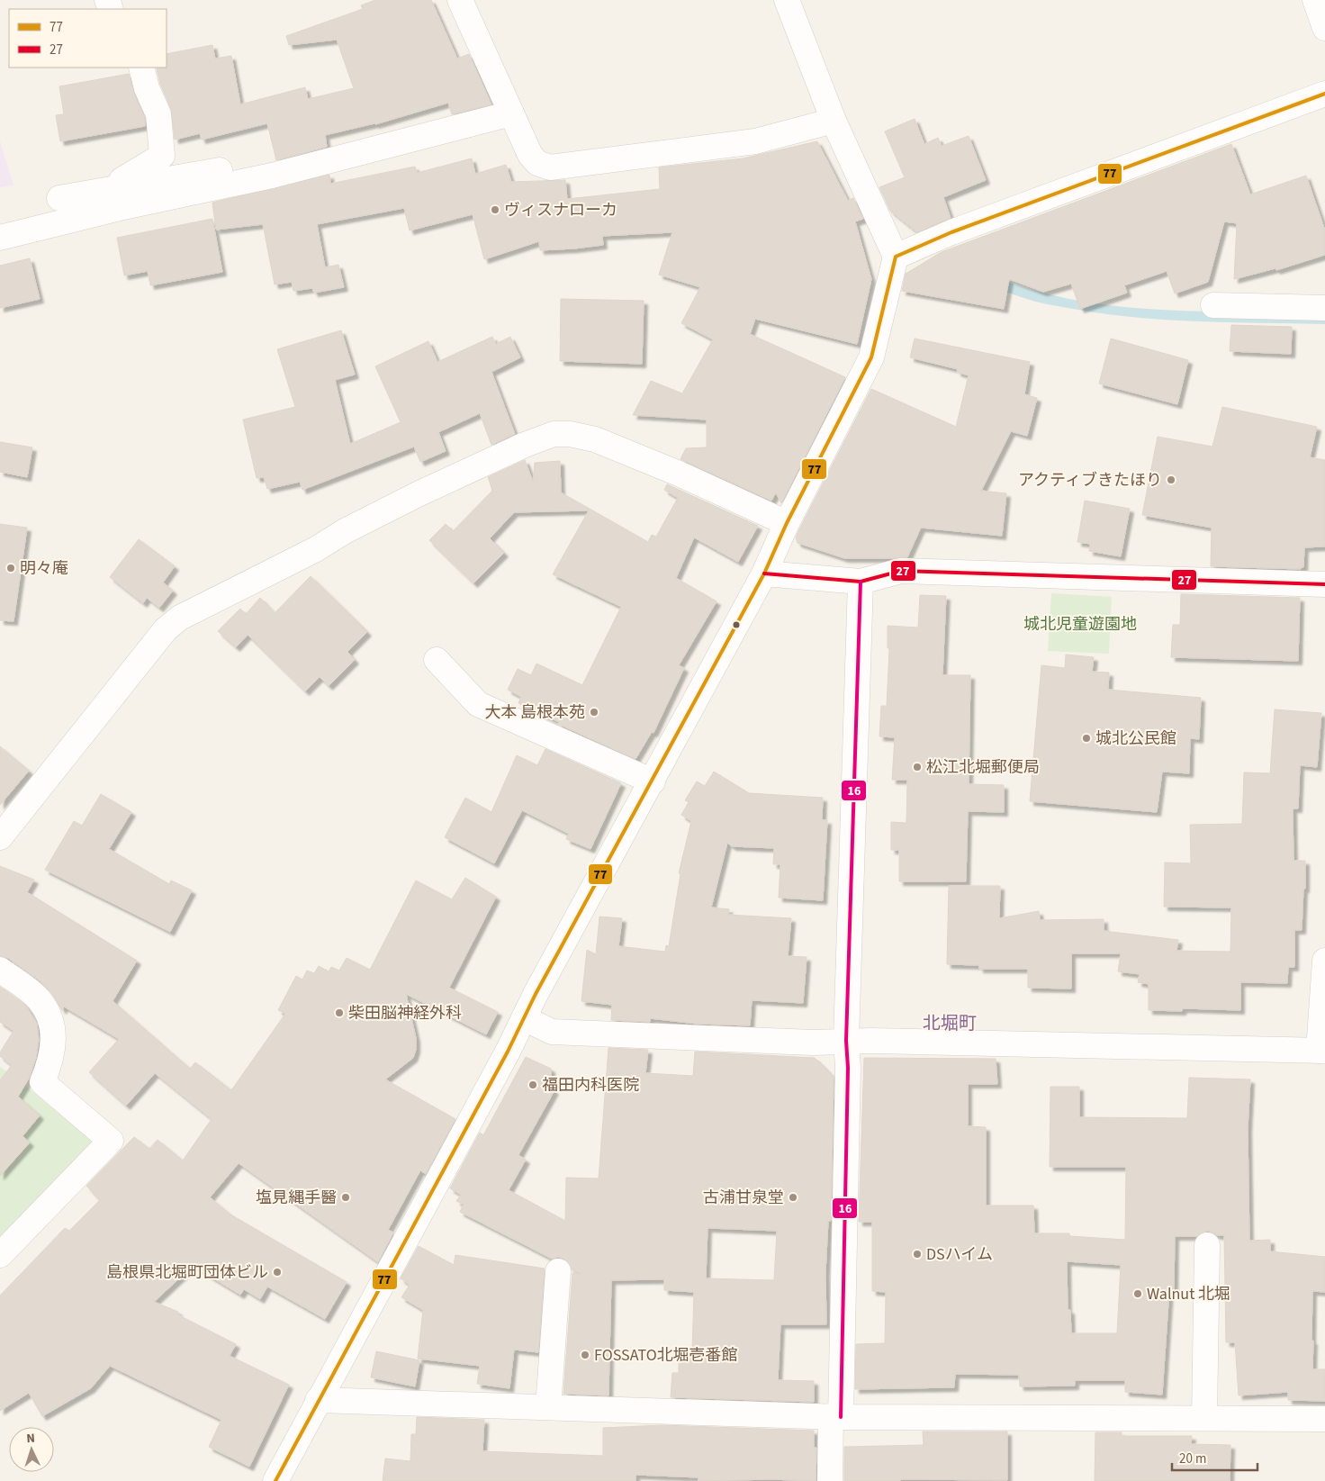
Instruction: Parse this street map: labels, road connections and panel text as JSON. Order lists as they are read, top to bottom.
{
  "districts": ["北堀町"],
  "parks": ["城北児童遊園地"],
  "places": [
    "ヴィスナローカ",
    "アクティブきたほり",
    "明々庵",
    "大本 島根本苑",
    "城北公民館",
    "松江北堀郵便局",
    "柴田脳神経外科",
    "福田内科医院",
    "塩見縄手醫",
    "古浦甘泉堂",
    "DSハイム",
    "島根県北堀町団体ビル",
    "Walnut 北堀",
    "FOSSATO北堀壱番館"
  ],
  "lines": ["transit line 77", "transit line 27", "transit line 16"],
  "legend": ["77", "27"],
  "scale_bar": "20 m",
  "north": "top"
}
